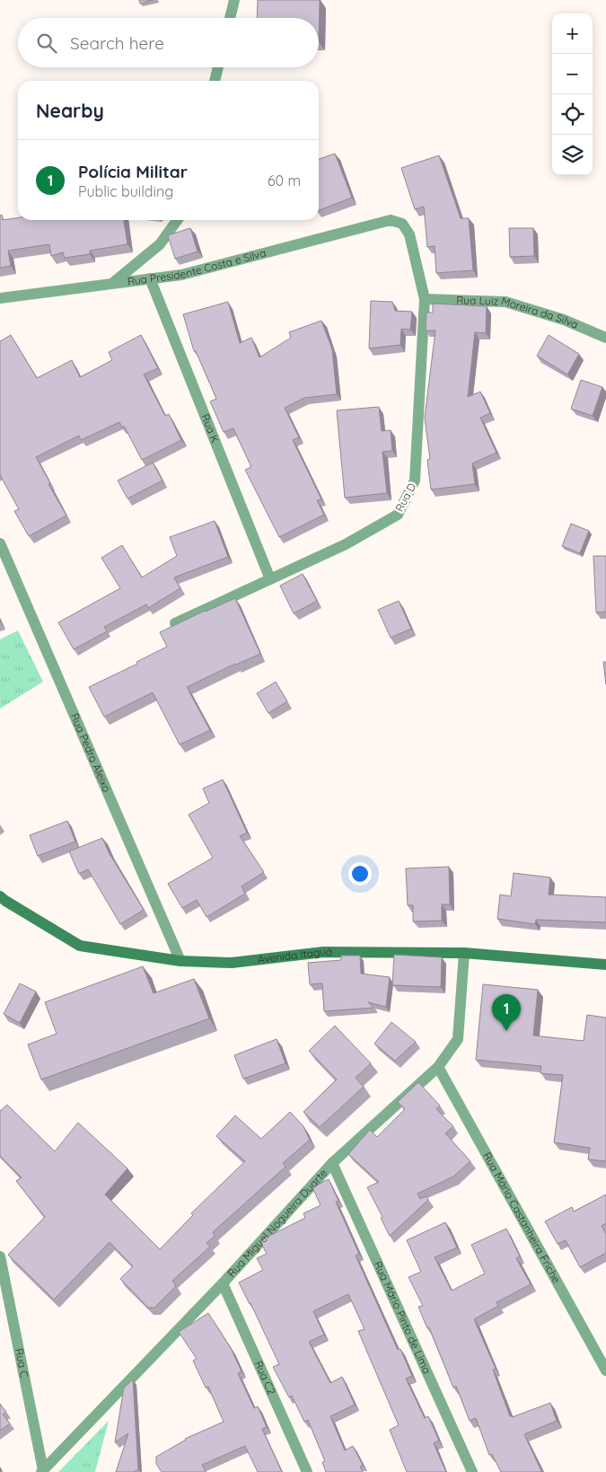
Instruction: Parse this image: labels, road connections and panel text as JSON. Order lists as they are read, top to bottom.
{
  "streets": {
    "street": [
      "Rua Presidente Costa e Silva",
      "Rua Luiz Moreira da Silva",
      "Rua K",
      "Rua D",
      "Rua Pedro Aleixo",
      "Avenida Itaguá",
      "Rua Mário Castanheira Friche",
      "Rua Miguel Nogueira Duarte",
      "Rua Mário Pinto de Lima",
      "Rua C",
      "Rua C2"
    ]
  },
  "crossings": [
    ["Rua Presidente Costa e Silva", "Rua K"],
    ["Rua Presidente Costa e Silva", "Rua D"],
    ["Rua Luiz Moreira da Silva", "Rua D"],
    ["Rua K", "Rua D"],
    ["Rua Pedro Aleixo", "Avenida Itaguá"],
    ["Avenida Itaguá", "Rua Miguel Nogueira Duarte"],
    ["Rua Mário Castanheira Friche", "Rua Miguel Nogueira Duarte"],
    ["Rua Miguel Nogueira Duarte", "Rua Mário Pinto de Lima"],
    ["Rua Miguel Nogueira Duarte", "Rua C"],
    ["Rua Miguel Nogueira Duarte", "Rua C2"]
  ],
  "page": {
    "map_buttons": ["+", "−"],
    "search": "Search here",
    "heading": "Nearby",
    "list": [
      {
        "mark": "1",
        "name": "Polícia Militar",
        "note": "Public building",
        "value": "60 m"
      }
    ],
    "pins": "1"
  }
}
